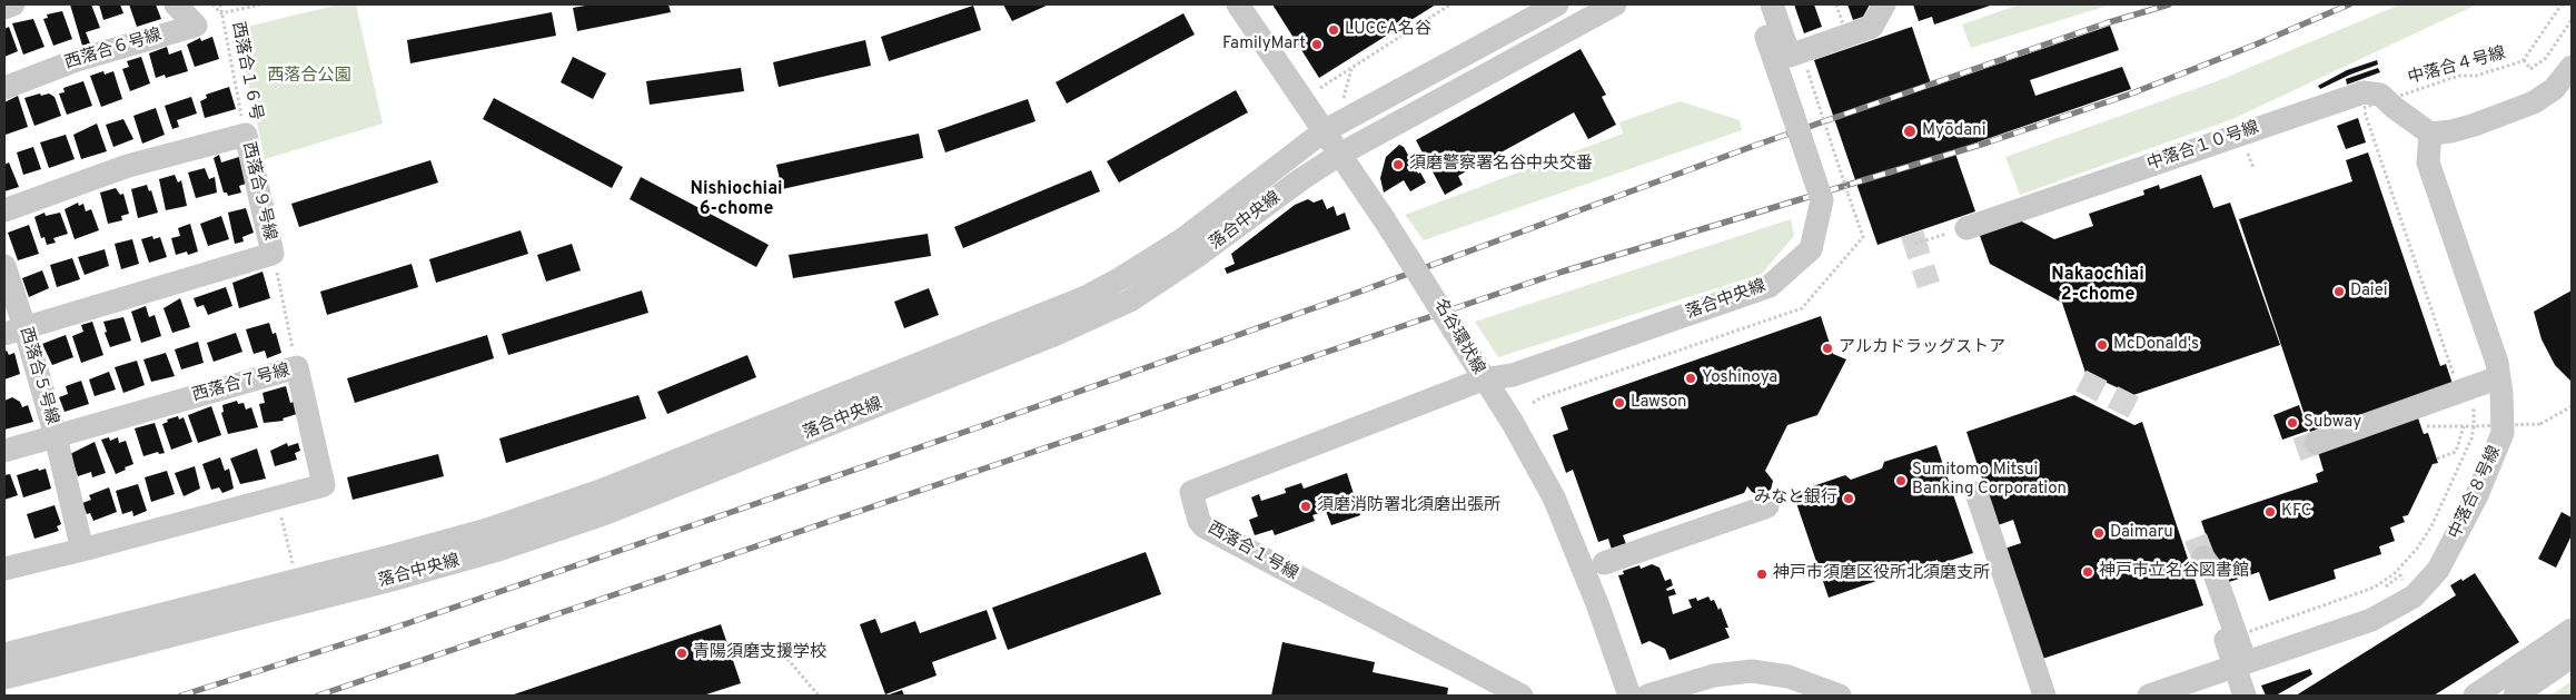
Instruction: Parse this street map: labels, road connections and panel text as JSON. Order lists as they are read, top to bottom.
{
  "streets": {
    "street": [
      "西落合６号線",
      "中落合１０号線",
      "西落合９号線",
      "落合中央線",
      "名谷環状線",
      "西落合５号線",
      "西落合７号線",
      "中落合８号線",
      "西落合１号線"
    ],
    "path": ["中落合４号線", "西落合１６号"]
  },
  "crossings": [
    ["西落合１６号", "西落合９号線"],
    ["中落合１０号線", "中落合８号線"],
    ["西落合９号線", "西落合５号線"],
    ["落合中央線", "名谷環状線"],
    ["落合中央線", "西落合１号線"],
    ["名谷環状線", "西落合１号線"],
    ["西落合５号線", "西落合７号線"]
  ],
  "districts": ["Nishiochiai 6-chome", "Nakaochiai 2-chome"],
  "parks": ["西落合公園"],
  "places": [
    "LUCCA名谷",
    "FamilyMart",
    "Myōdani",
    "須磨警察署名谷中央交番",
    "Daiei",
    "McDonald's",
    "アルカドラッグストア",
    "Yoshinoya",
    "Lawson",
    "Subway",
    "Sumitomo Mitsui Banking Corporation",
    "みなと銀行",
    "須磨消防署北須磨出張所",
    "KFC",
    "Daimaru",
    "神戸市立名谷図書館",
    "神戸市須磨区役所北須磨支所",
    "青陽須磨支援学校"
  ]
}
